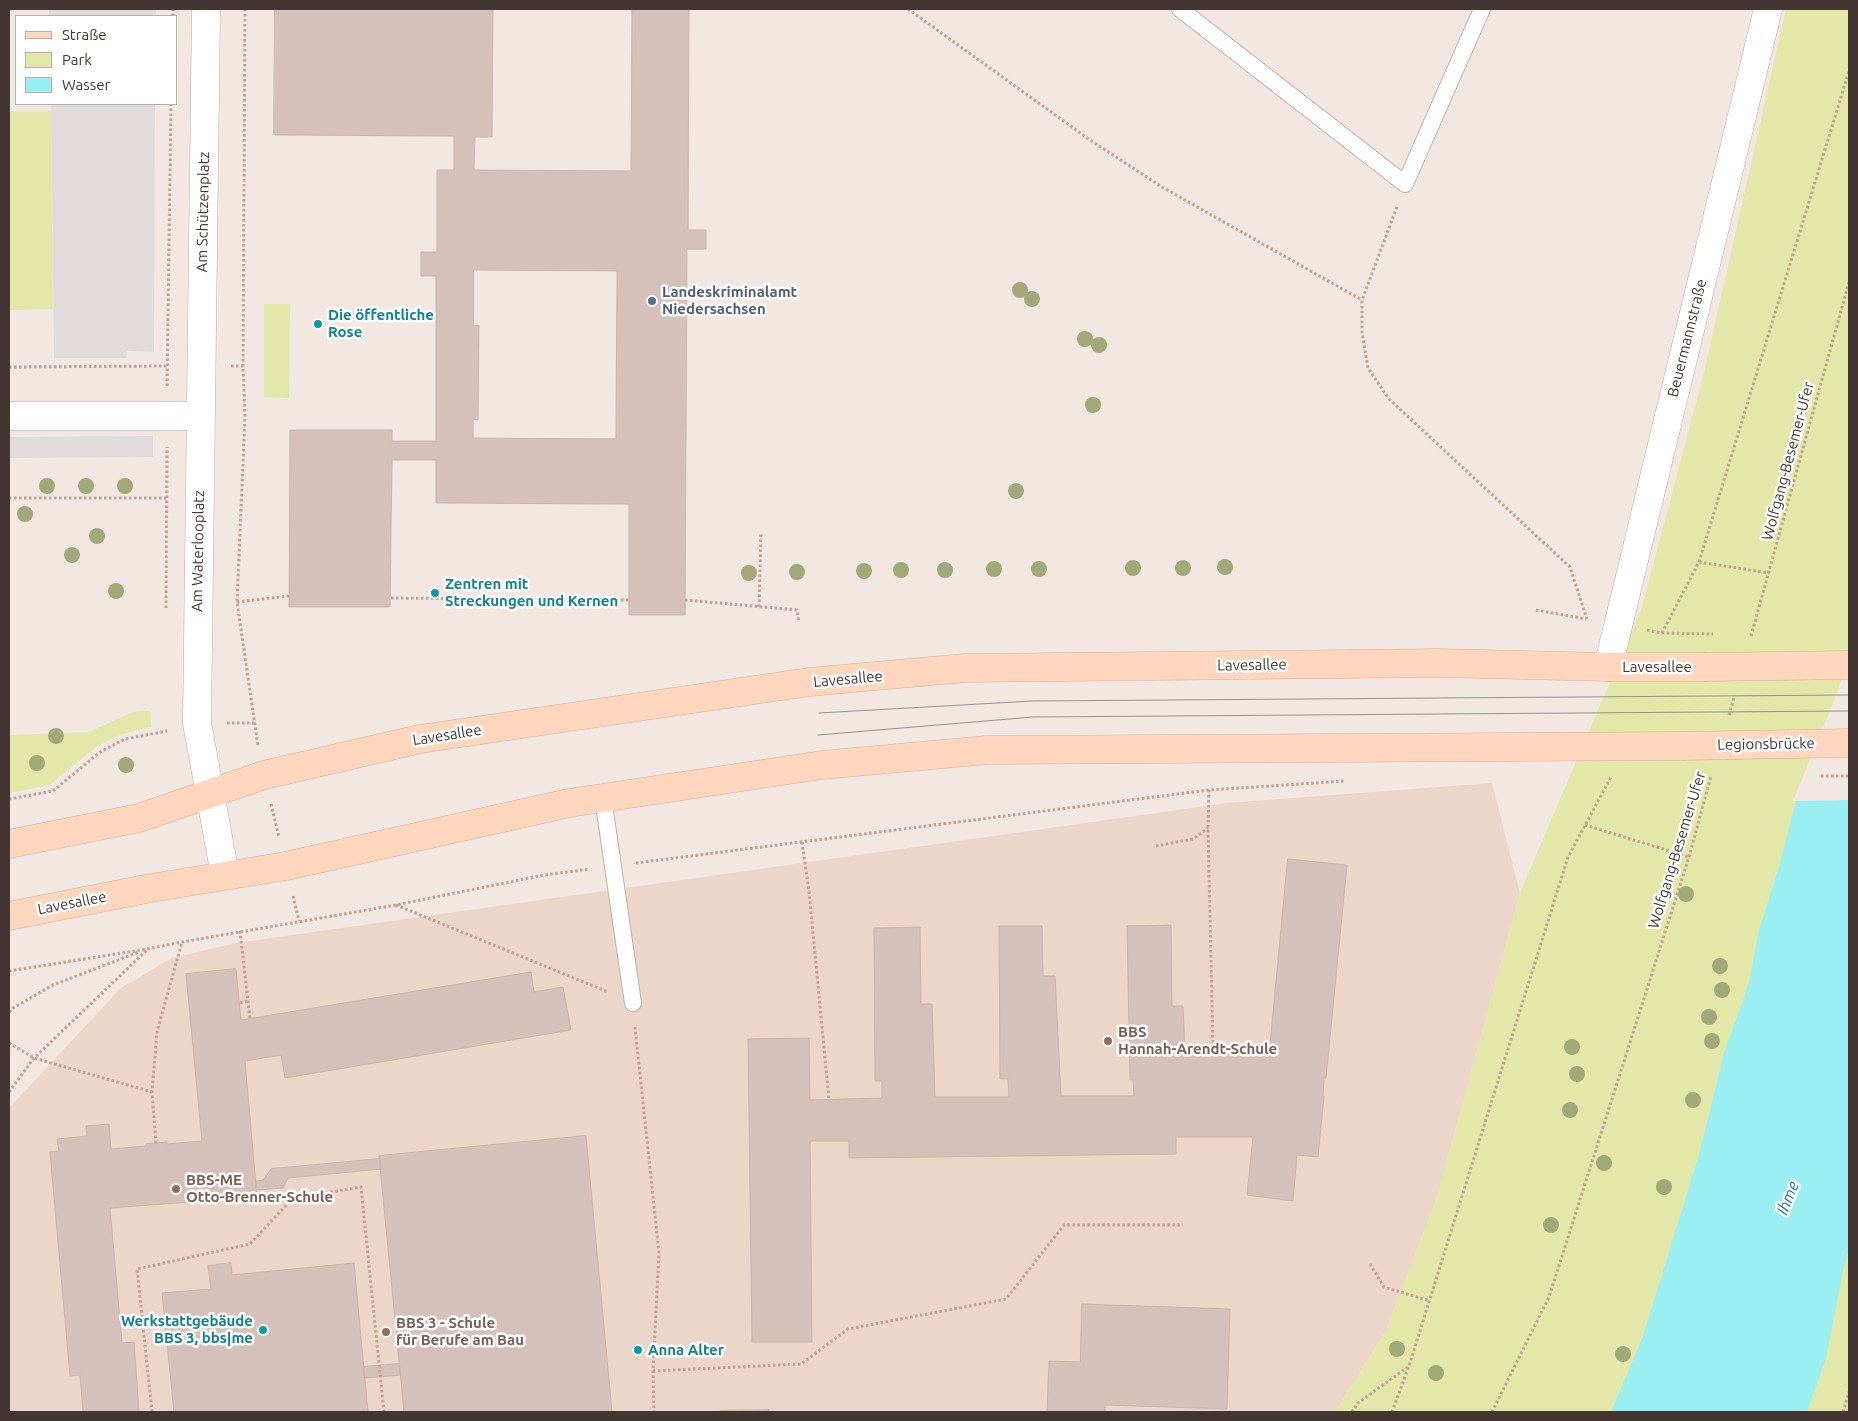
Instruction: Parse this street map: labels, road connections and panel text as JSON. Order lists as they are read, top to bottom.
{
  "streets": {
    "main road": ["Lavesallee", "Legionsbrücke"],
    "street": ["Am Schützenplatz", "Beuermannstraße", "Am Waterlooplatz"],
    "path": ["Wolfgang-Besemer-Ufer"]
  },
  "crossings": [
    ["Am Schützenplatz", "Am Waterlooplatz"],
    ["Beuermannstraße", "Lavesallee"],
    ["Am Waterlooplatz", "Lavesallee"],
    ["Lavesallee", "Legionsbrücke"]
  ],
  "water": ["Ihme"],
  "places": [
    "Landeskriminalamt Niedersachsen",
    "Die öffentliche Rose",
    "Zentren mit Streckungen und Kernen",
    "BBS Hannah-Arendt-Schule",
    "BBS-ME Otto-Brenner-Schule",
    "Werkstattgebäude BBS 3, bbs|me",
    "BBS 3 - Schule für Berufe am Bau",
    "Anna Alter"
  ],
  "legend": ["Straße", "Park", "Wasser"]
}
